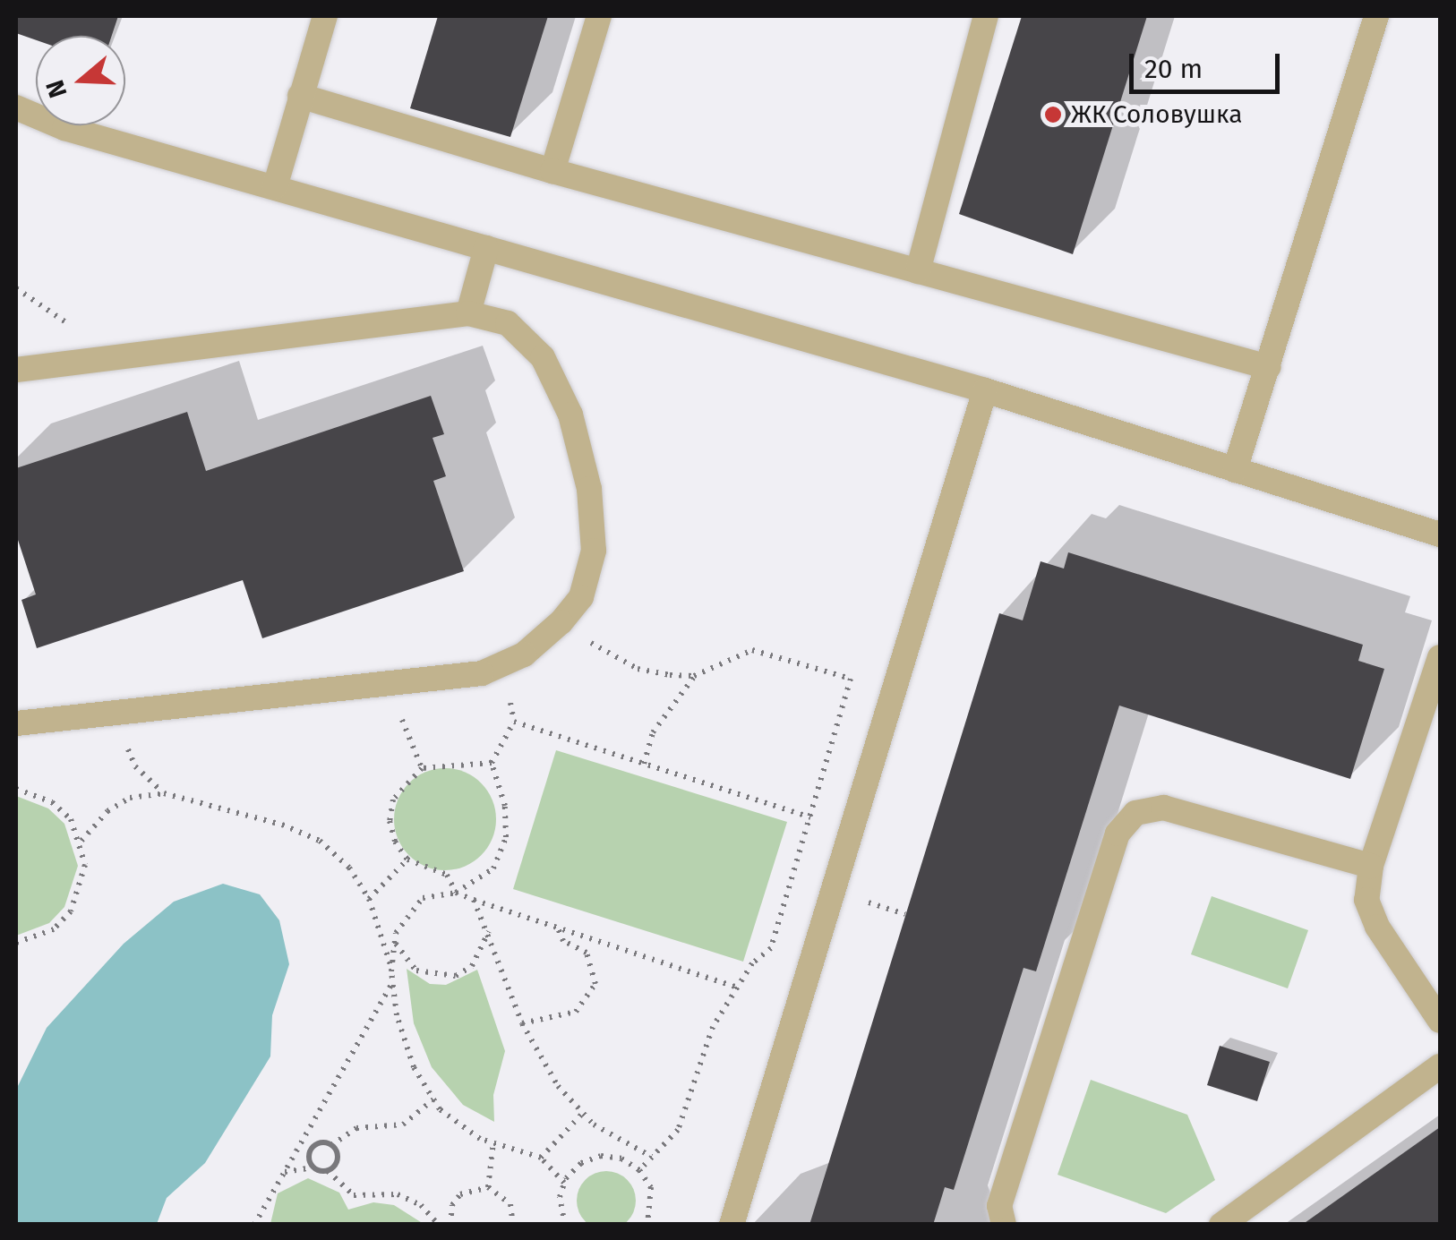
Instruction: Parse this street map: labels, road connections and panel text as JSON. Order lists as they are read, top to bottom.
{
  "places": ["ЖК Соловушка"],
  "scale_bar": "20 m",
  "north": "left"
}
